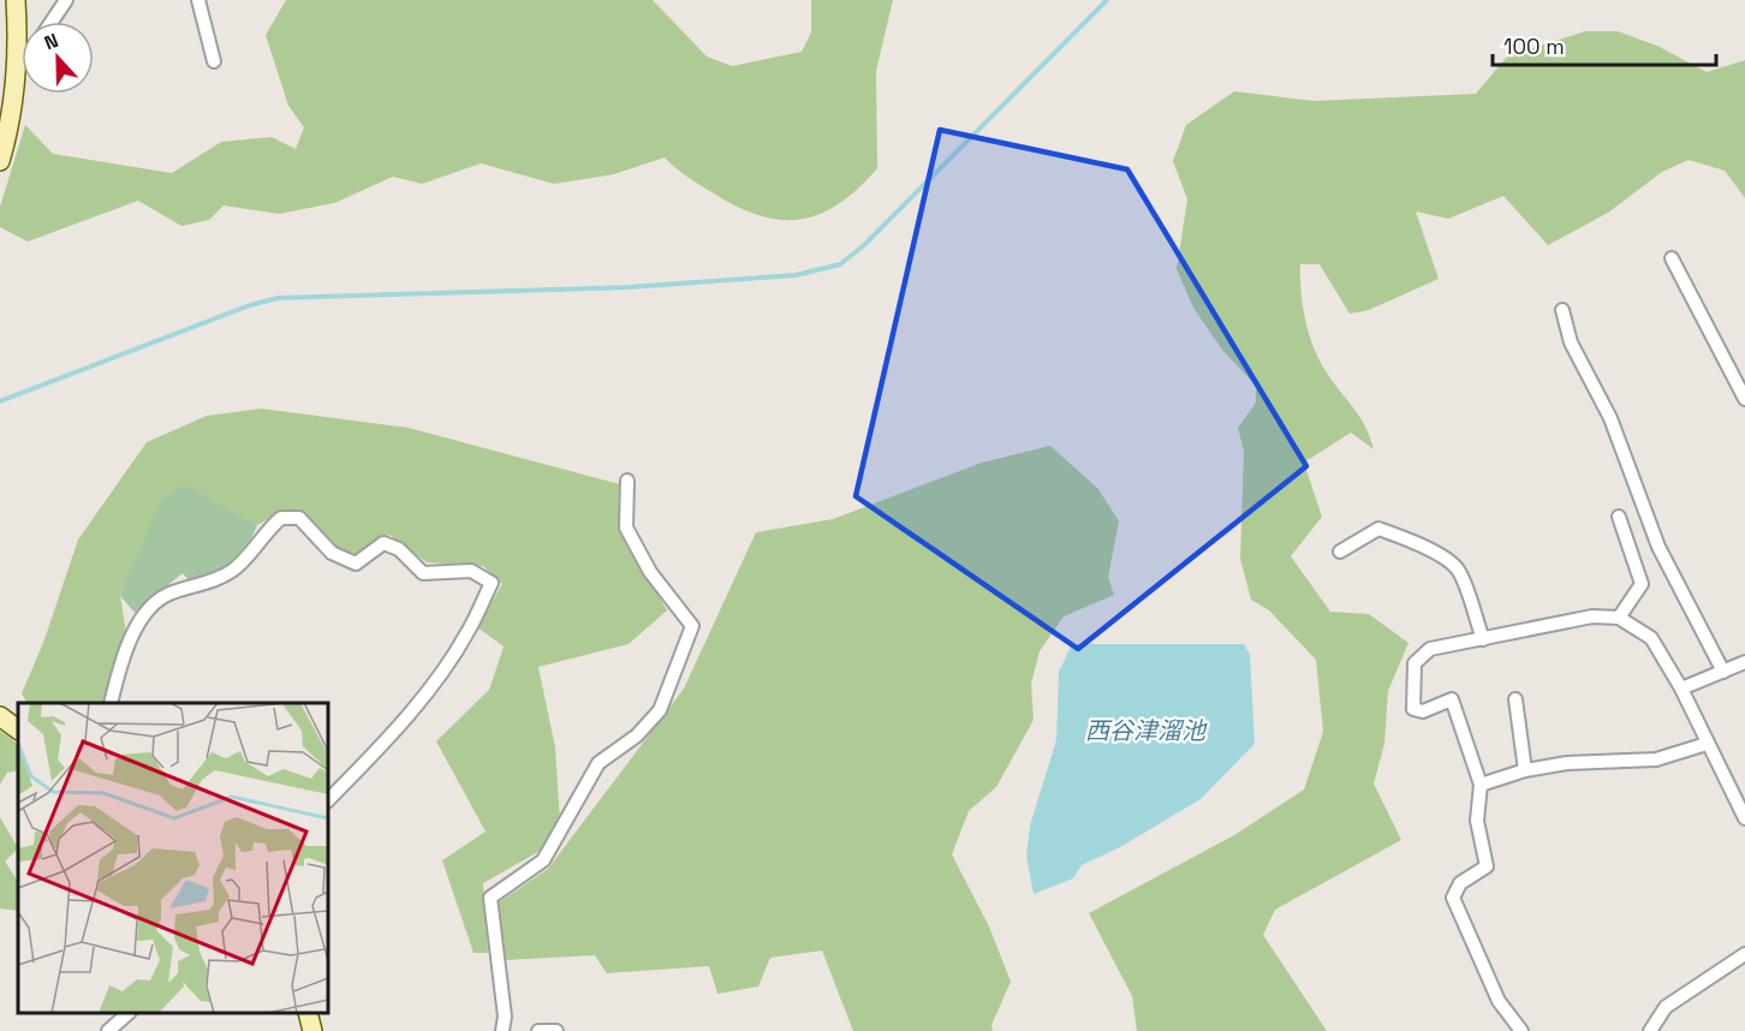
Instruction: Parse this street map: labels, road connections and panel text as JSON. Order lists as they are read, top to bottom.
{
  "water": ["西谷津溜池"],
  "scale_bar": "100 m",
  "north": "top"
}
